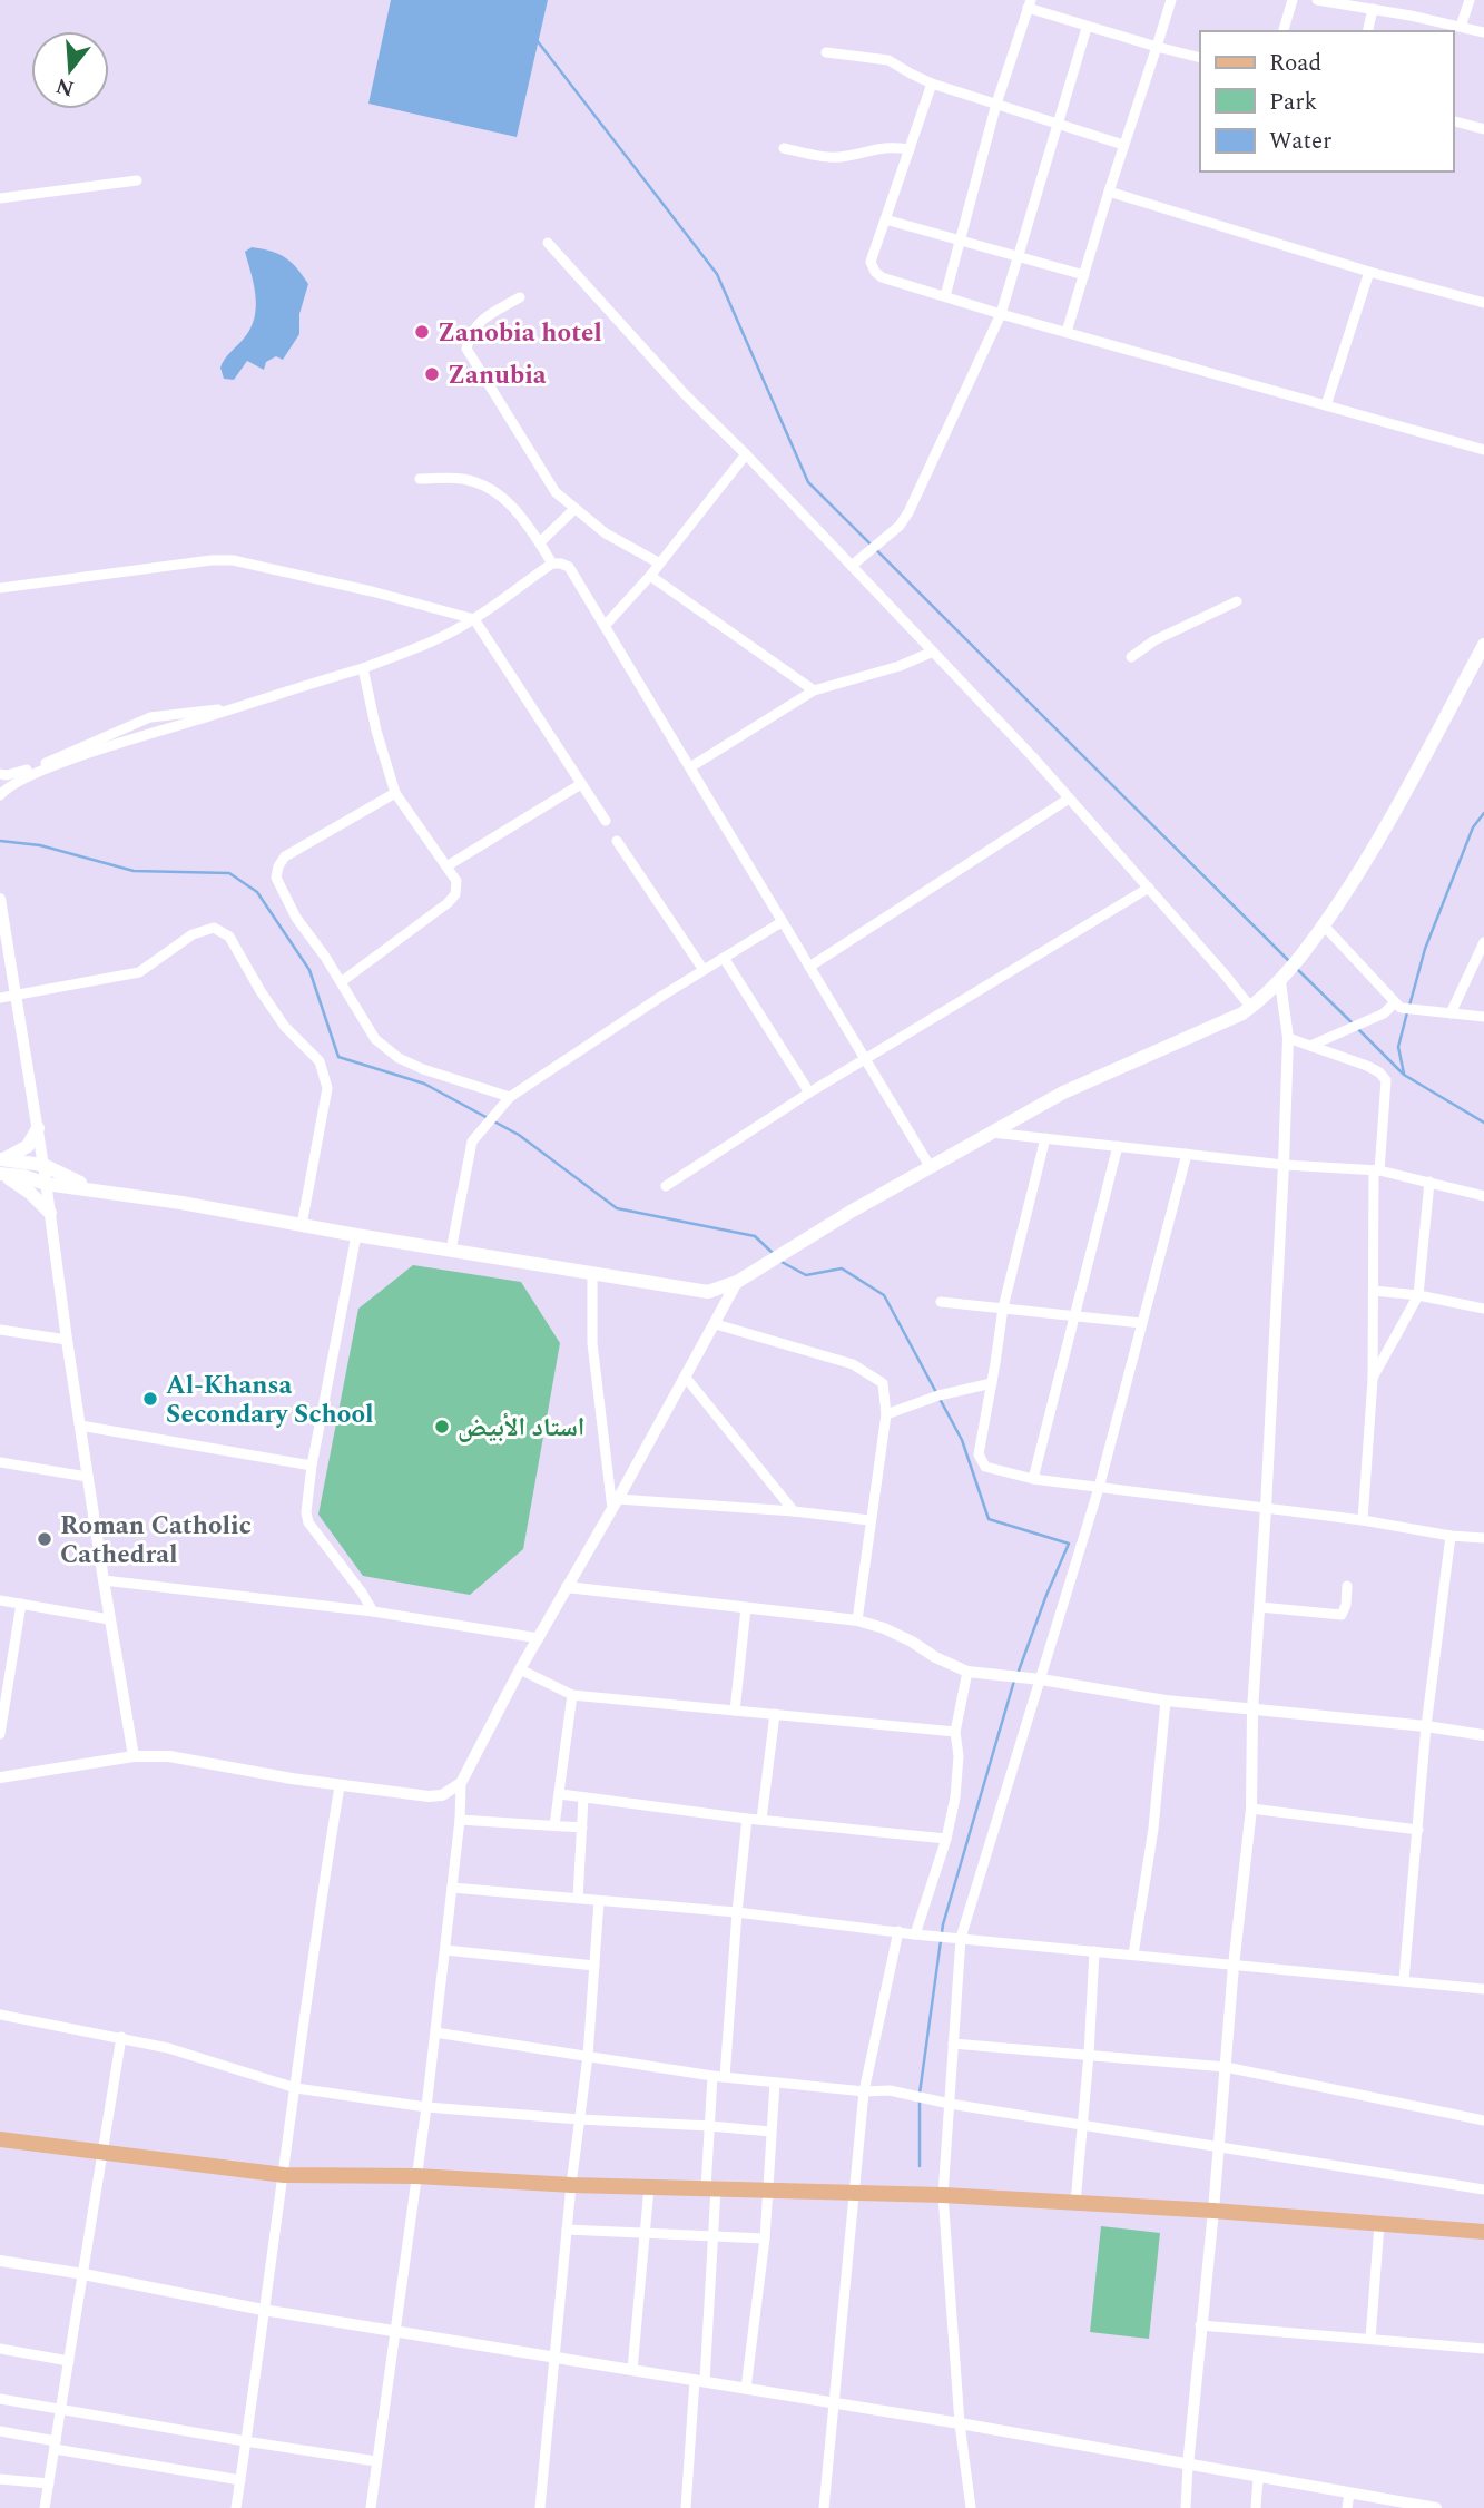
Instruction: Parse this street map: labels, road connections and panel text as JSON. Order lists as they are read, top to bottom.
{
  "places": [
    "Zanobia hotel",
    "Zanubia",
    "Al-Khansa Secondary School",
    "استاد الأبيض",
    "Roman Catholic Cathedral"
  ],
  "legend": ["Road", "Park", "Water"],
  "north": "bottom"
}
